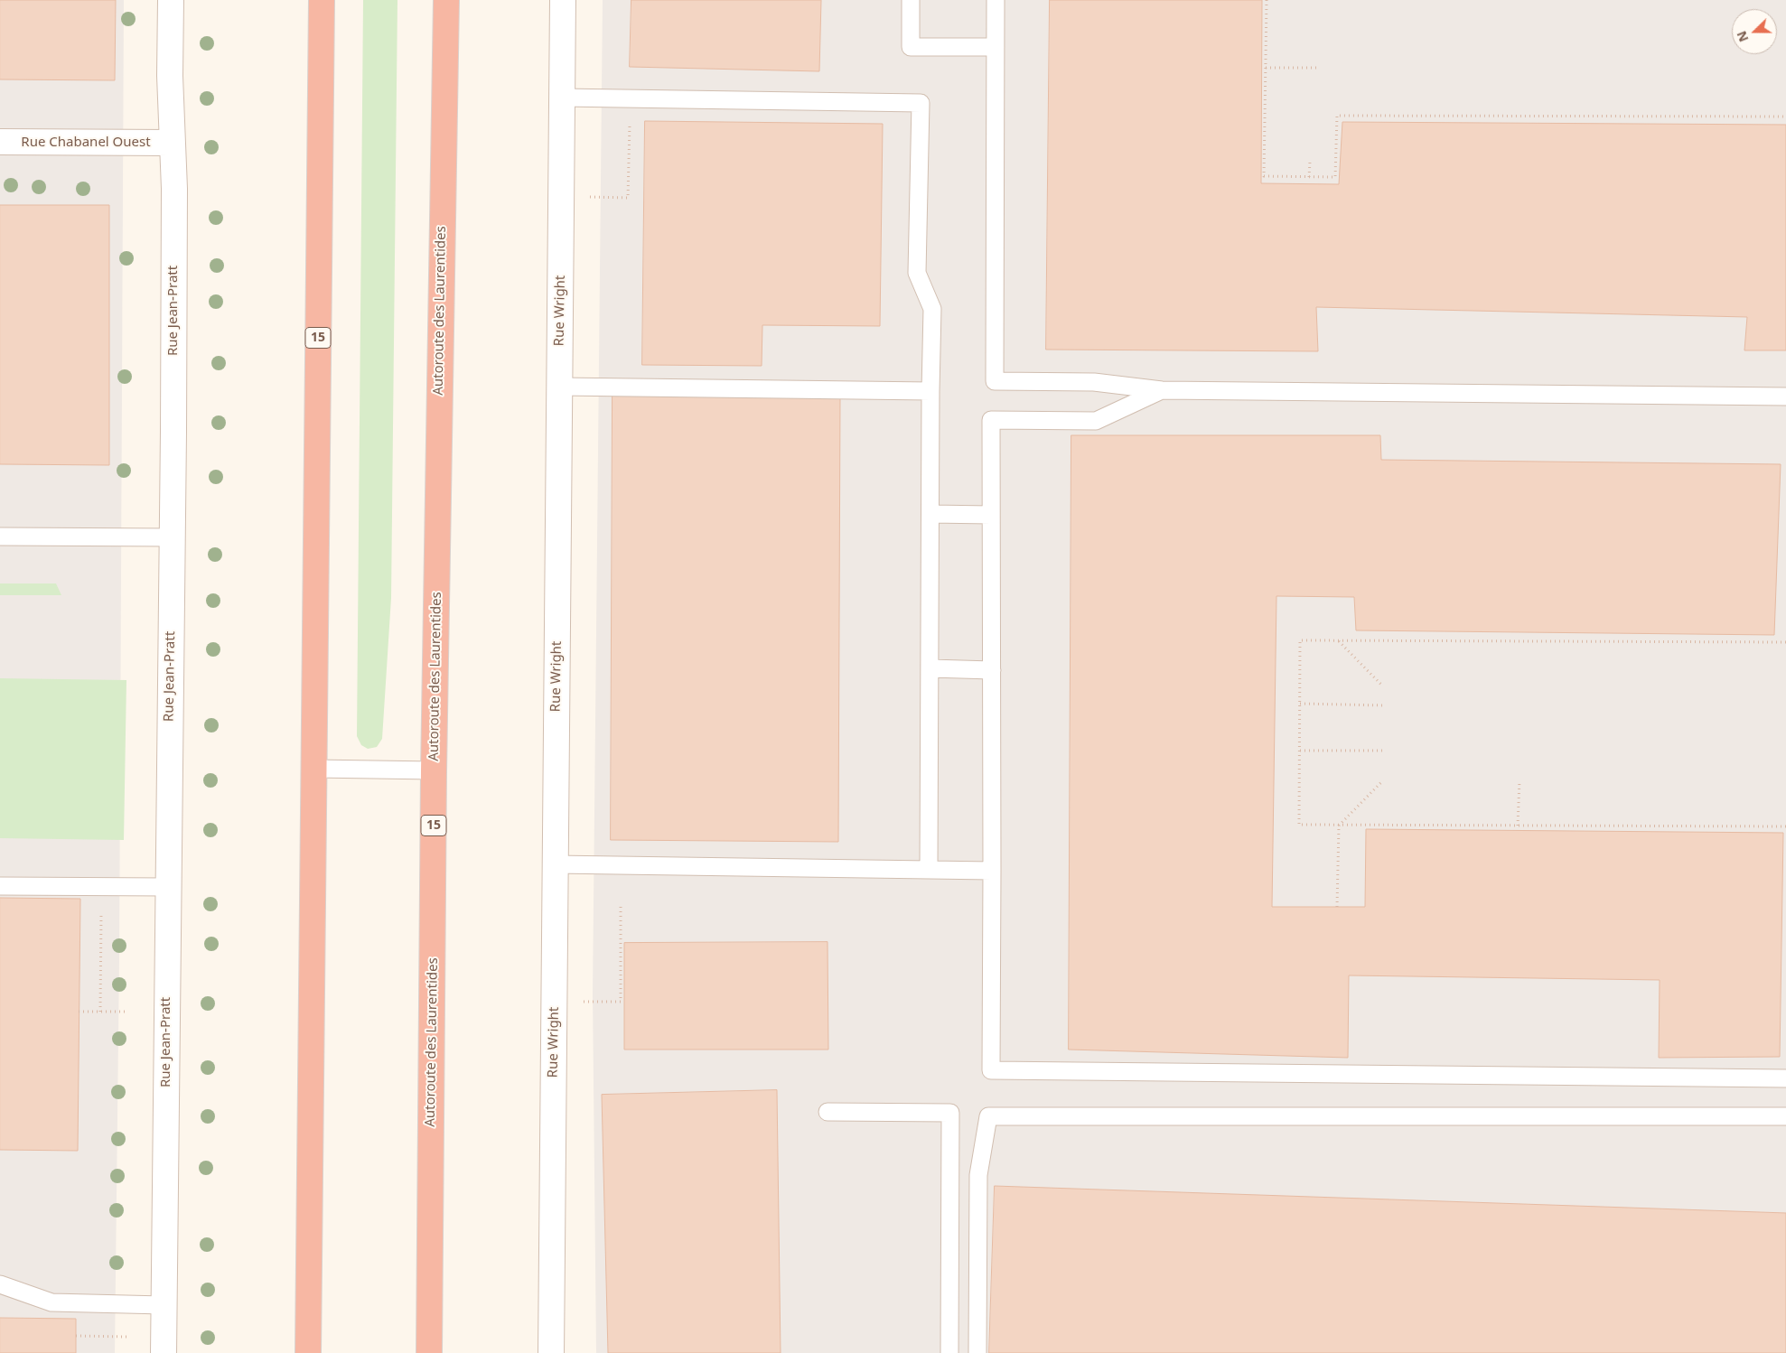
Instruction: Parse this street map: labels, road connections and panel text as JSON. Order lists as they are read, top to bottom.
{
  "streets": {
    "highway": ["Autoroute des Laurentides", "15"],
    "street": ["Rue Chabanel Ouest", "Rue Jean-Pratt", "Rue Wright"]
  },
  "crossings": [
    ["Rue Chabanel Ouest", "Rue Jean-Pratt"]
  ],
  "north": "left"
}
